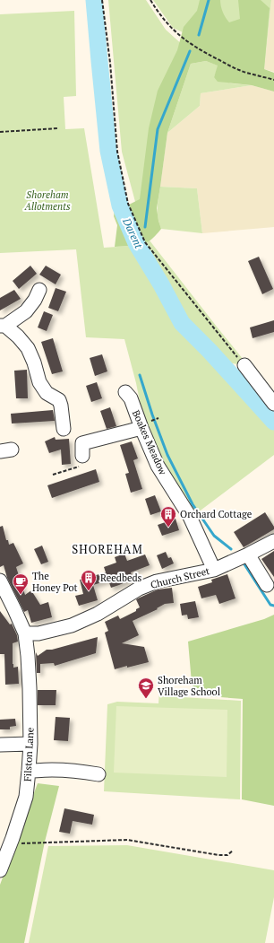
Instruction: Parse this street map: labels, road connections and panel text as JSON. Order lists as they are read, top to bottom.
{
  "streets": {
    "street": ["Boakes Meadow", "Church Street", "Filston Lane"]
  },
  "crossings": [
    ["Boakes Meadow", "Church Street"],
    ["Church Street", "Filston Lane"]
  ],
  "districts": ["SHOREHAM"],
  "water": ["Darent"],
  "parks": ["Shoreham Allotments"],
  "places": {
    "building": ["Orchard Cottage", "Reedbeds"],
    "cafe": ["The Honey Pot"],
    "school or university": ["Shoreham Village School"]
  }
}
